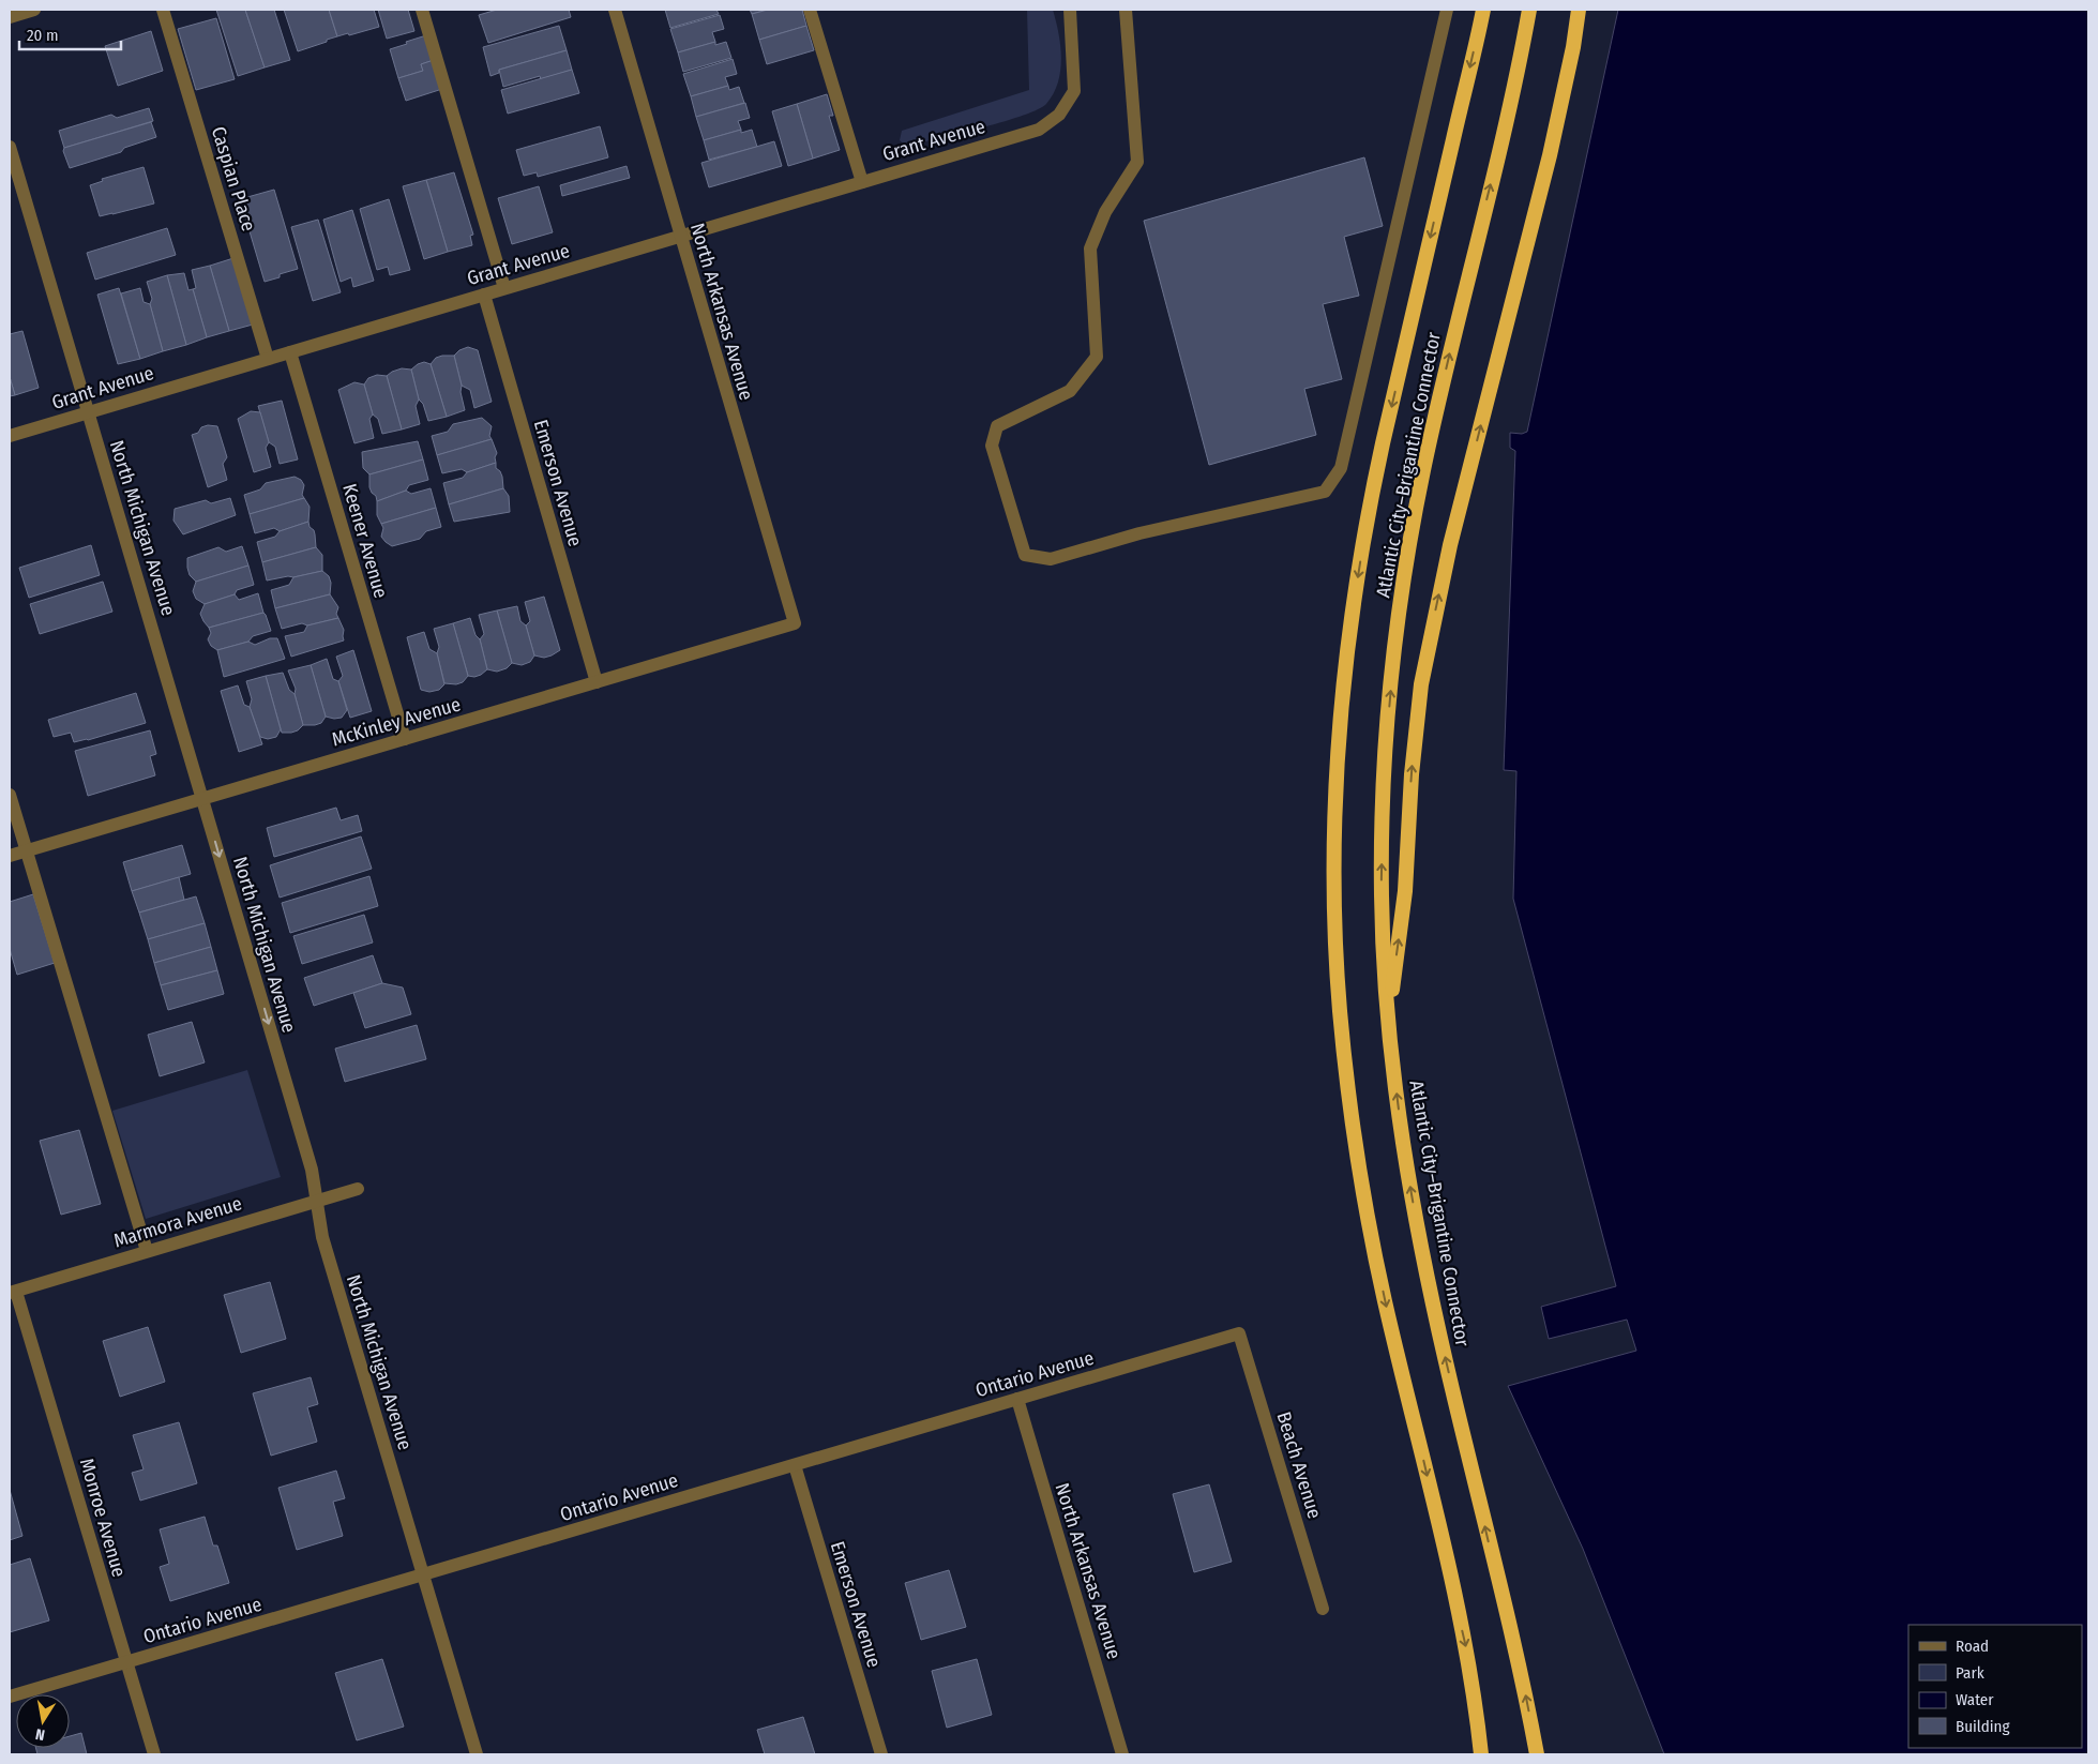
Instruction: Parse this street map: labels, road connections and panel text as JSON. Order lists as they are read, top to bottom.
{
  "streets": {
    "highway": ["Atlantic City–Brigantine Connector"],
    "street": [
      "Grant Avenue",
      "Caspian Place",
      "North Arkansas Avenue",
      "Emerson Avenue",
      "North Michigan Avenue",
      "Keener Avenue",
      "McKinley Avenue",
      "Marmora Avenue",
      "Ontario Avenue",
      "Beach Avenue",
      "Monroe Avenue"
    ]
  },
  "crossings": [
    ["Grant Avenue", "Caspian Place"],
    ["Grant Avenue", "North Arkansas Avenue"],
    ["Grant Avenue", "Emerson Avenue"],
    ["Grant Avenue", "North Michigan Avenue"],
    ["Grant Avenue", "Keener Avenue"],
    ["North Arkansas Avenue", "McKinley Avenue"],
    ["North Arkansas Avenue", "Ontario Avenue"],
    ["Emerson Avenue", "McKinley Avenue"],
    ["Emerson Avenue", "Ontario Avenue"],
    ["North Michigan Avenue", "McKinley Avenue"],
    ["North Michigan Avenue", "Marmora Avenue"],
    ["North Michigan Avenue", "Ontario Avenue"],
    ["Keener Avenue", "McKinley Avenue"],
    ["Marmora Avenue", "Monroe Avenue"],
    ["Ontario Avenue", "Beach Avenue"],
    ["Ontario Avenue", "Monroe Avenue"]
  ],
  "legend": [
    "Road",
    "Park",
    "Water",
    "Building"
  ],
  "scale_bar": "20 m",
  "north": "bottom"
}
